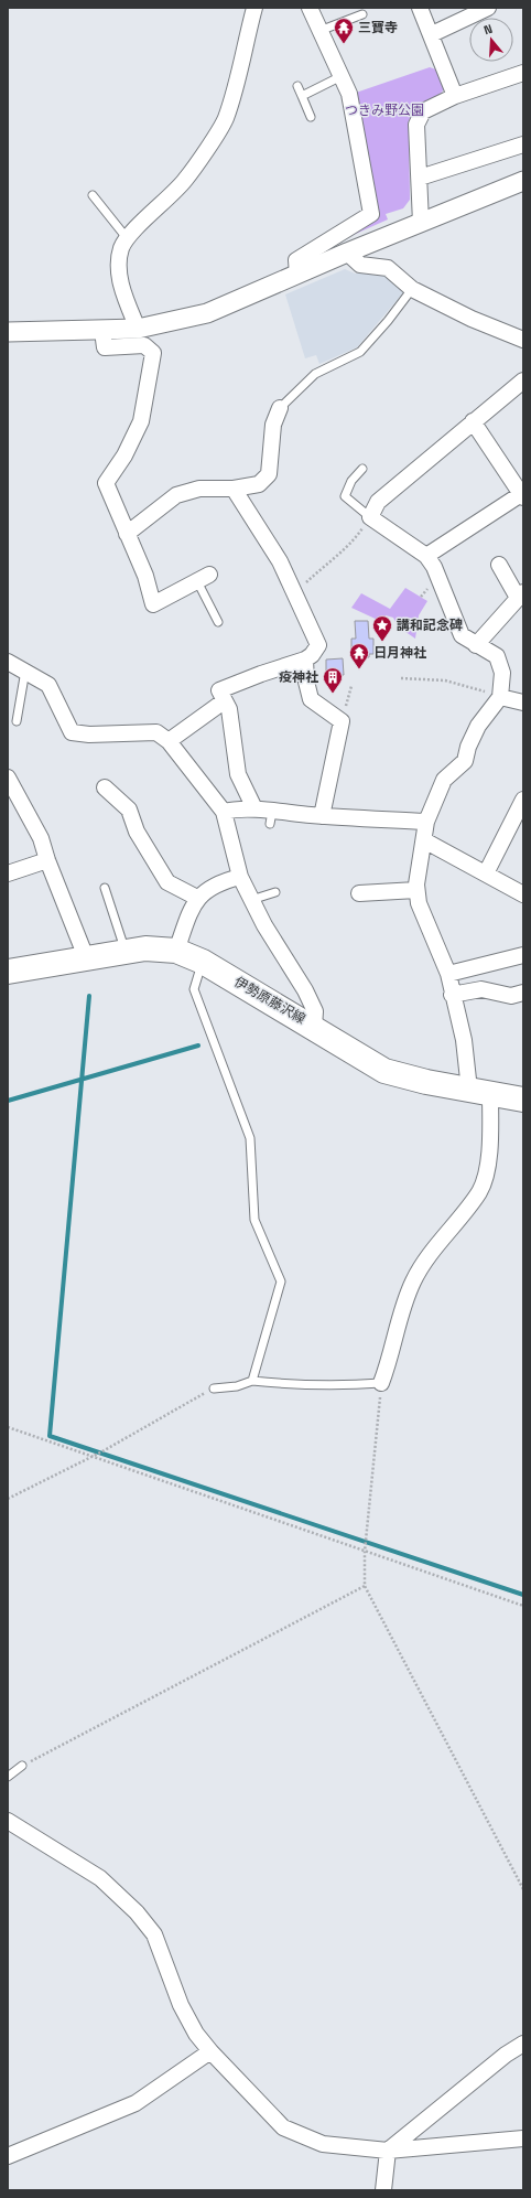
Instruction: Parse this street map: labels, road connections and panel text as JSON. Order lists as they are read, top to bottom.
{
  "streets": {
    "main road": ["伊勢原藤沢線"]
  },
  "parks": ["つきみ野公園"],
  "places": {
    "temple": ["三寶寺", "日月神社"],
    "place": ["講和記念碑"],
    "building": ["疫神社"]
  },
  "north": "top"
}
